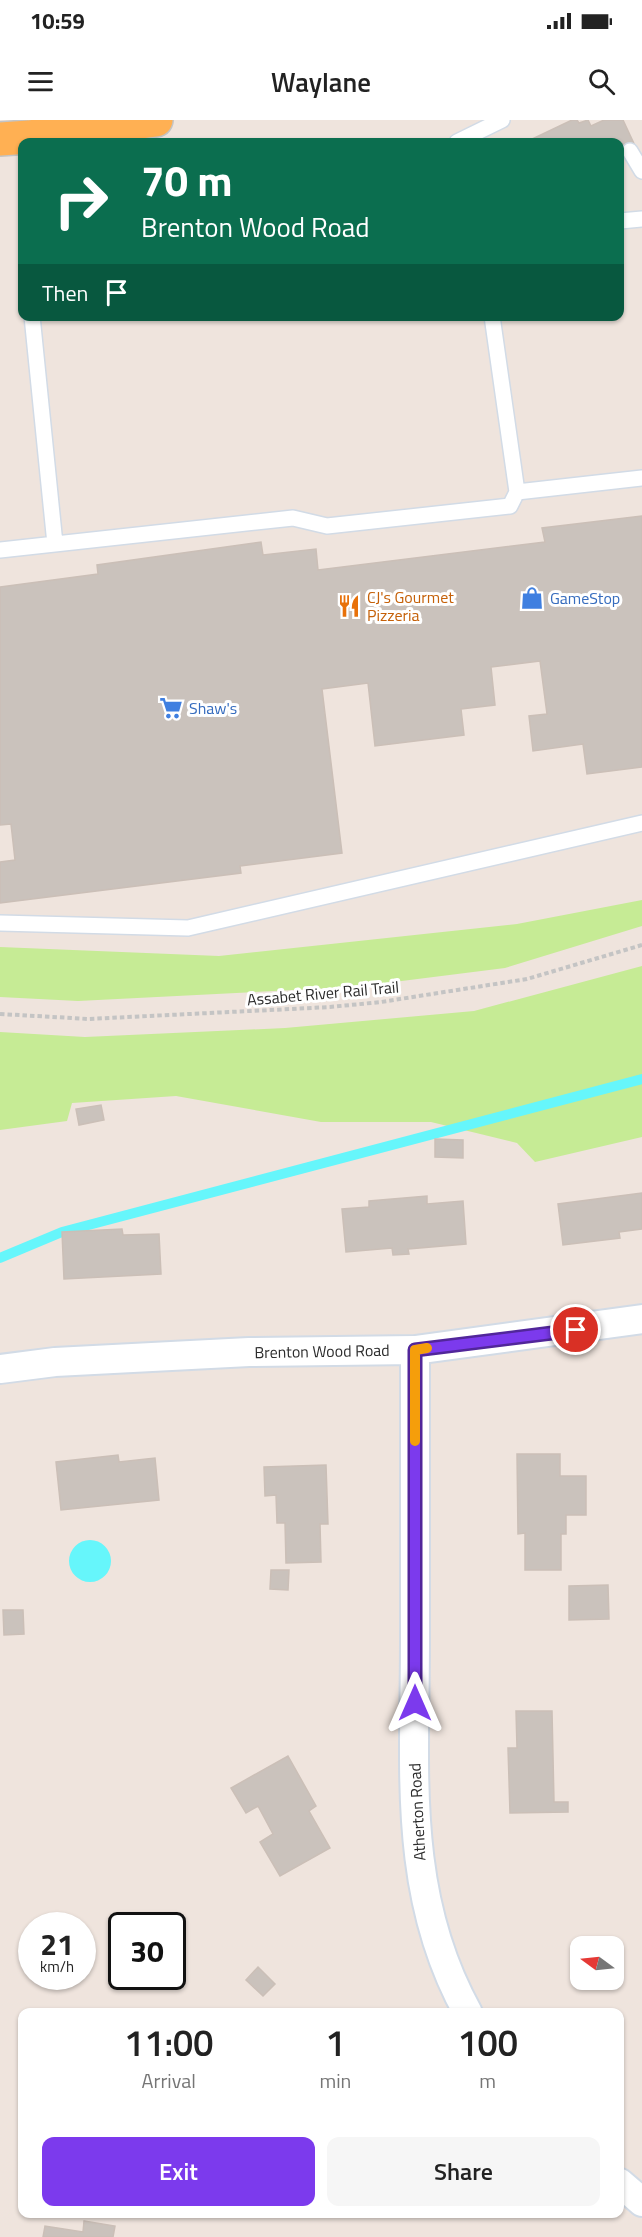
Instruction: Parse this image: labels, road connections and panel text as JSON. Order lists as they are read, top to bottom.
{
  "streets": {
    "street": ["Brenton Wood Road", "Atherton Road"],
    "path": ["Assabet River Rail Trail"]
  },
  "crossings": [
    ["Brenton Wood Road", "Atherton Road"]
  ],
  "places": {
    "shop": ["GameStop"],
    "restaurant": ["CJ's Gourmet Pizzeria"],
    "supermarket": ["Shaw's"]
  },
  "north": "left",
  "page": {
    "status": "10:59",
    "header": "Waylane",
    "turn": ["70 m", "Brenton Wood Road"],
    "then": "Then",
    "speed": "21 km/h",
    "limit": "30",
    "eta": [
      "11:00",
      "Arrival",
      "1",
      "min",
      "100",
      "m"
    ],
    "buttons": ["Exit", "Share"]
  }
}
